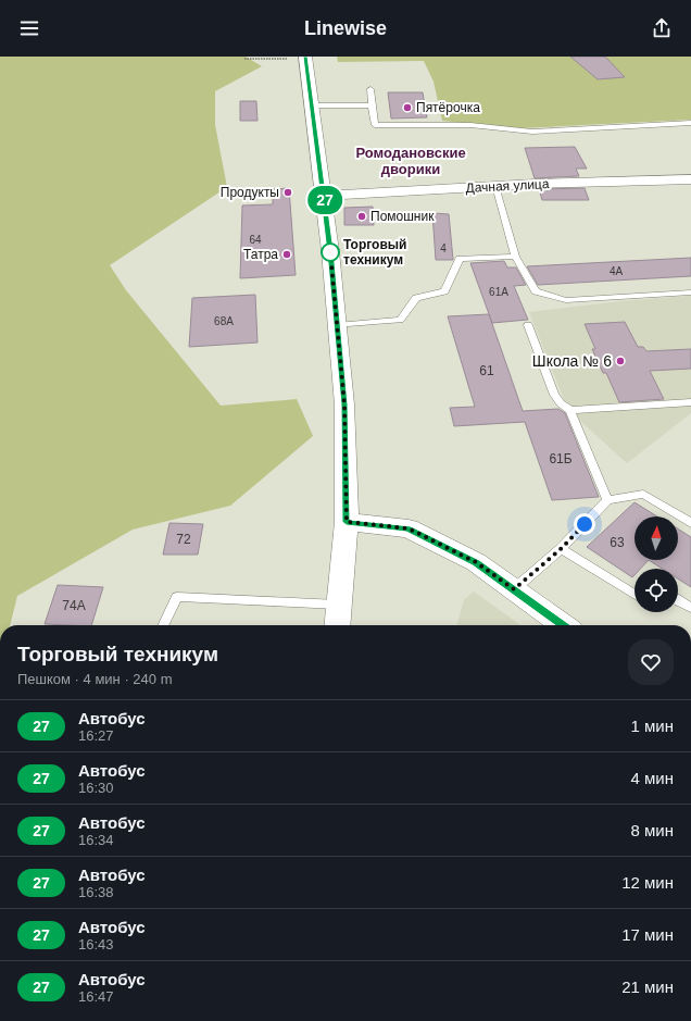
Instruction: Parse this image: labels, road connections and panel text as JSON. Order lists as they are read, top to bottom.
{
  "streets": {
    "street": ["Дачная улица"]
  },
  "districts": ["Ромодановские дворики"],
  "places": [
    "Пятёрочка",
    "Продукты",
    "Помошник",
    "Торговый техникум",
    "Татра",
    "Школа № 6"
  ],
  "lines": ["bus line 27"],
  "house_numbers": [
    "64",
    "4",
    "4А",
    "61А",
    "68А",
    "61",
    "61Б",
    "72",
    "63",
    "74А"
  ],
  "north": "top",
  "page": {
    "header": "Linewise",
    "on_map": "27",
    "heading": ["Торговый техникум", "Пешком · 4 мин · 240 m"],
    "list": [
      {
        "mark": "27",
        "name": "Автобус",
        "note": "16:27",
        "value": "1 мин"
      },
      {
        "mark": "27",
        "name": "Автобус",
        "note": "16:30",
        "value": "4 мин"
      },
      {
        "mark": "27",
        "name": "Автобус",
        "note": "16:34",
        "value": "8 мин"
      },
      {
        "mark": "27",
        "name": "Автобус",
        "note": "16:38",
        "value": "12 мин"
      },
      {
        "mark": "27",
        "name": "Автобус",
        "note": "16:43",
        "value": "17 мин"
      },
      {
        "mark": "27",
        "name": "Автобус",
        "note": "16:47",
        "value": "21 мин"
      }
    ]
  }
}
